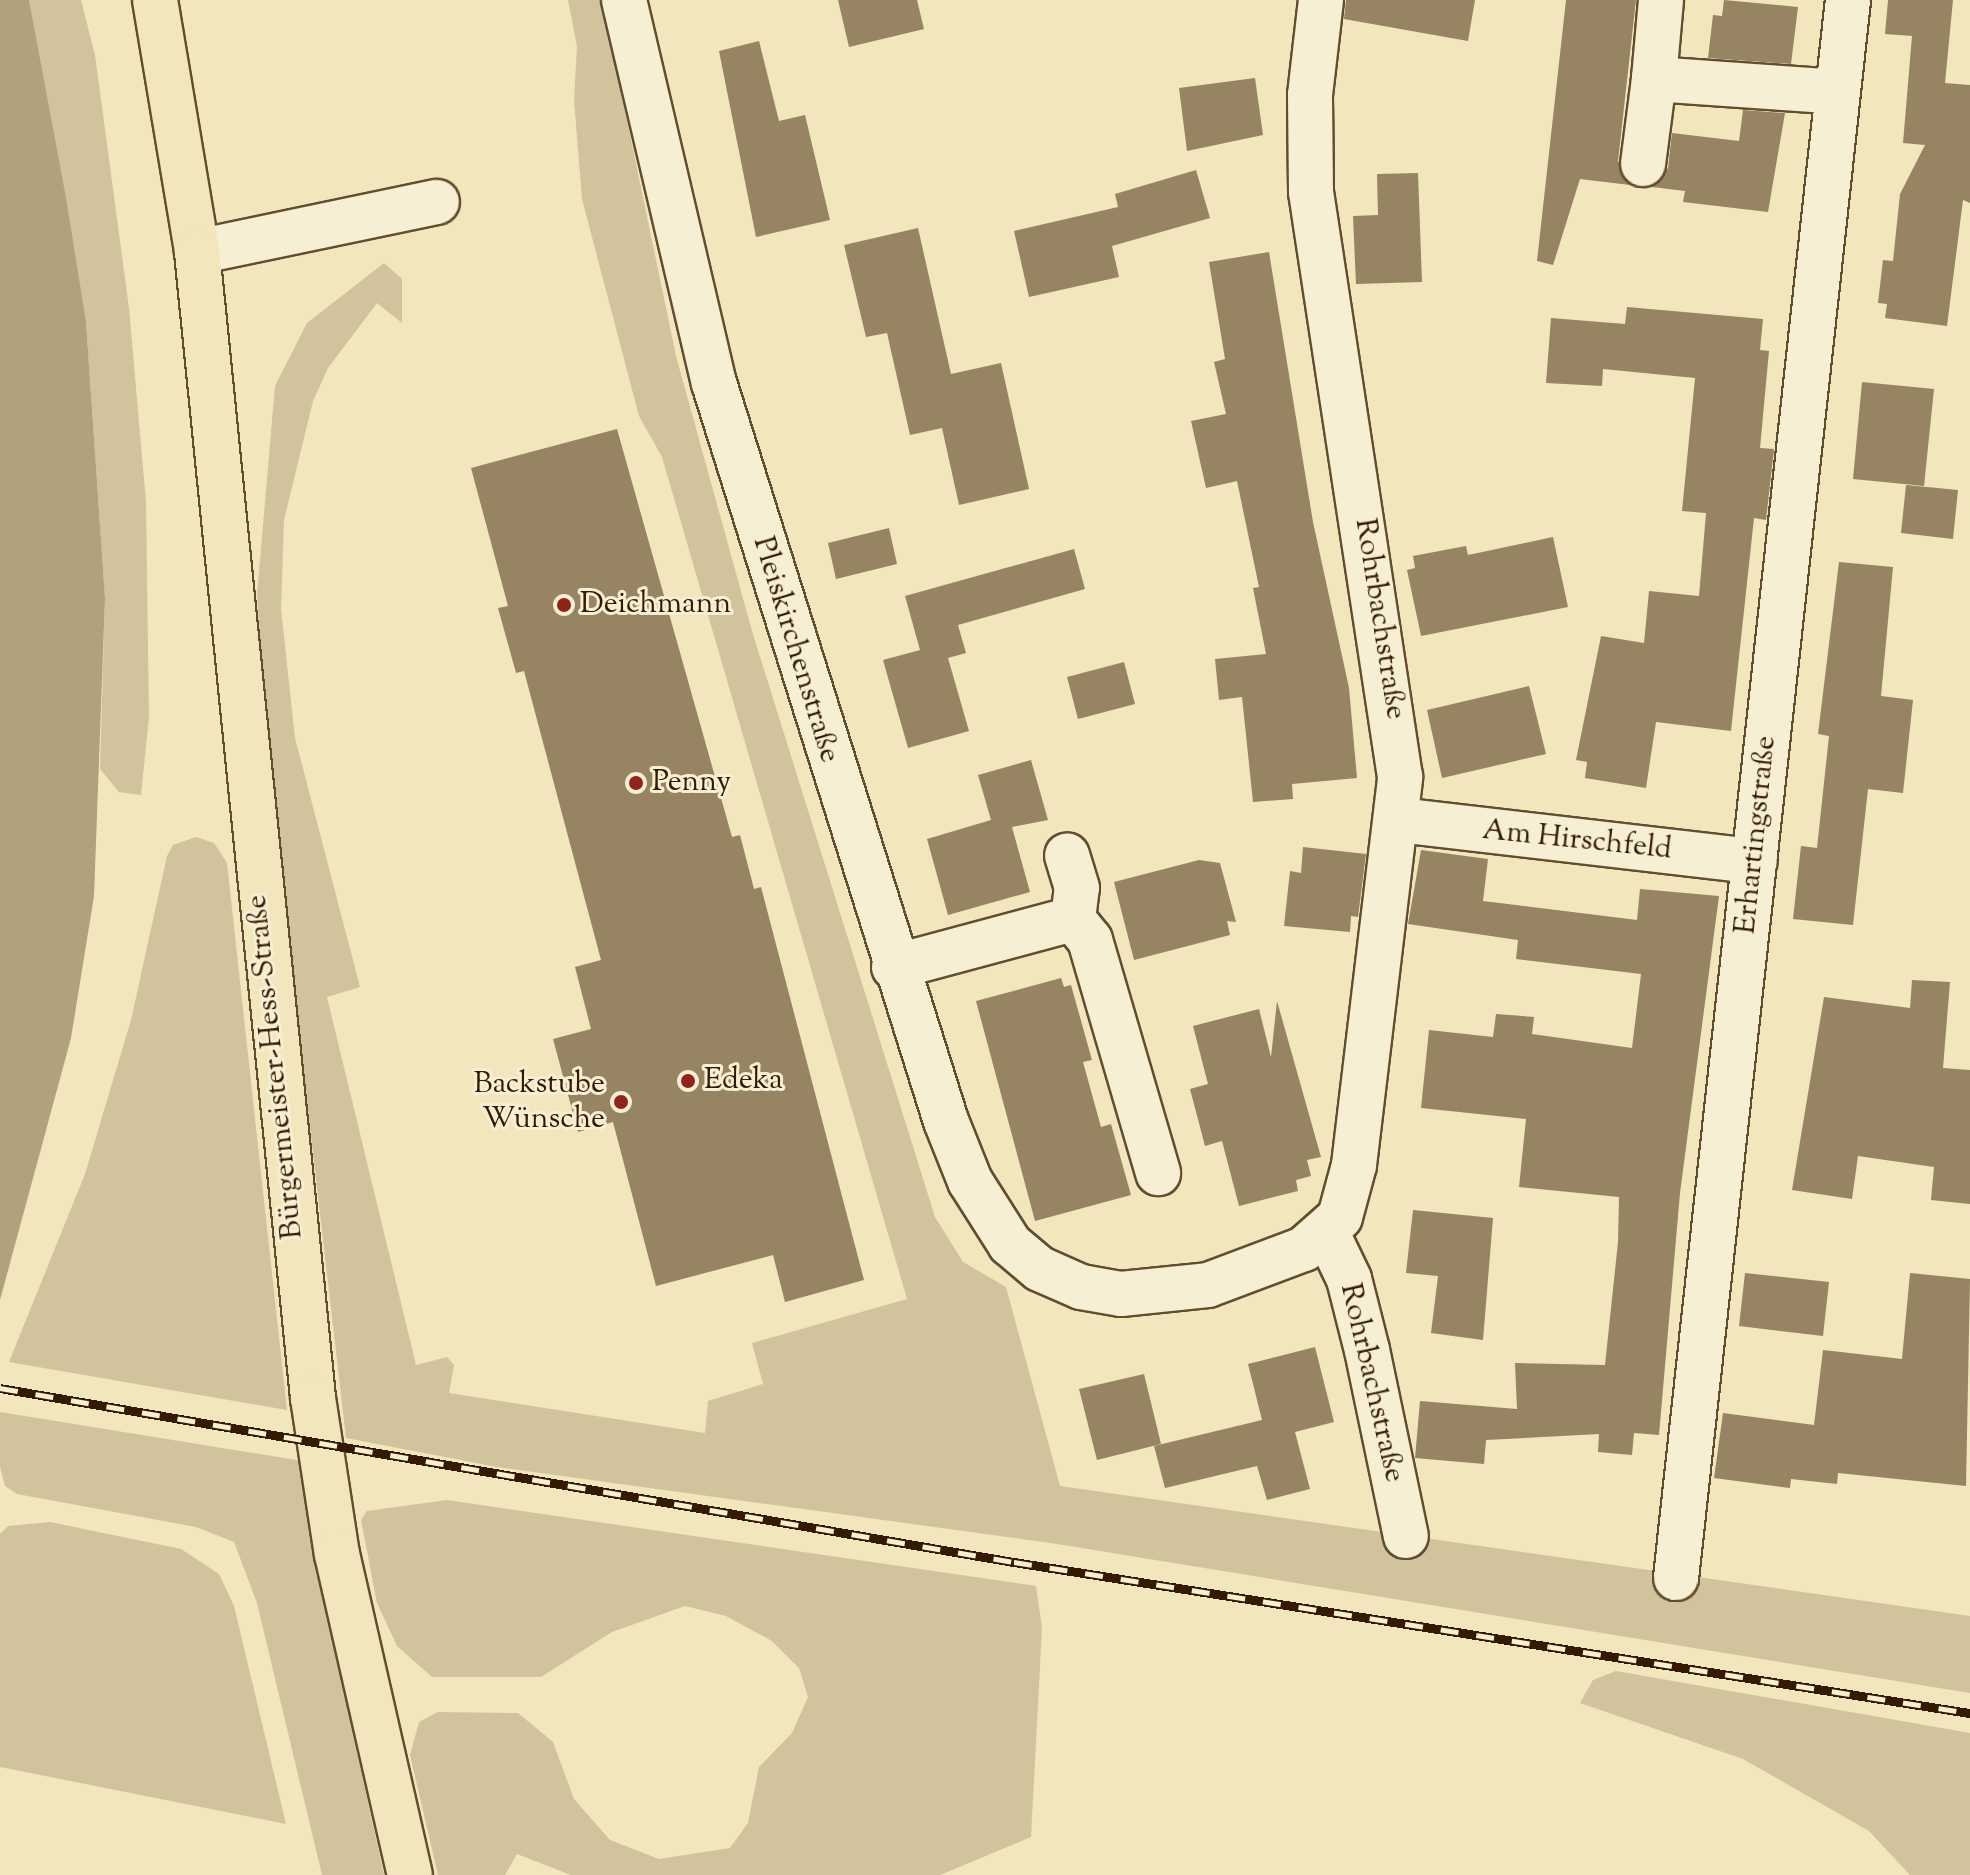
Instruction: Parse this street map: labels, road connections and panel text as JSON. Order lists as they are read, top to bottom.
{
  "streets": {
    "main road": ["Bürgermeister-Hess-Straße"],
    "street": [
      "Rohrbachstraße",
      "Pleiskirchenstraße",
      "Erhartingstraße",
      "Am Hirschfeld"
    ]
  },
  "crossings": [
    ["Rohrbachstraße", "Pleiskirchenstraße"],
    ["Rohrbachstraße", "Am Hirschfeld"],
    ["Erhartingstraße", "Am Hirschfeld"]
  ],
  "places": [
    "Deichmann",
    "Penny",
    "Edeka",
    "Backstube Wünsche"
  ]
}
